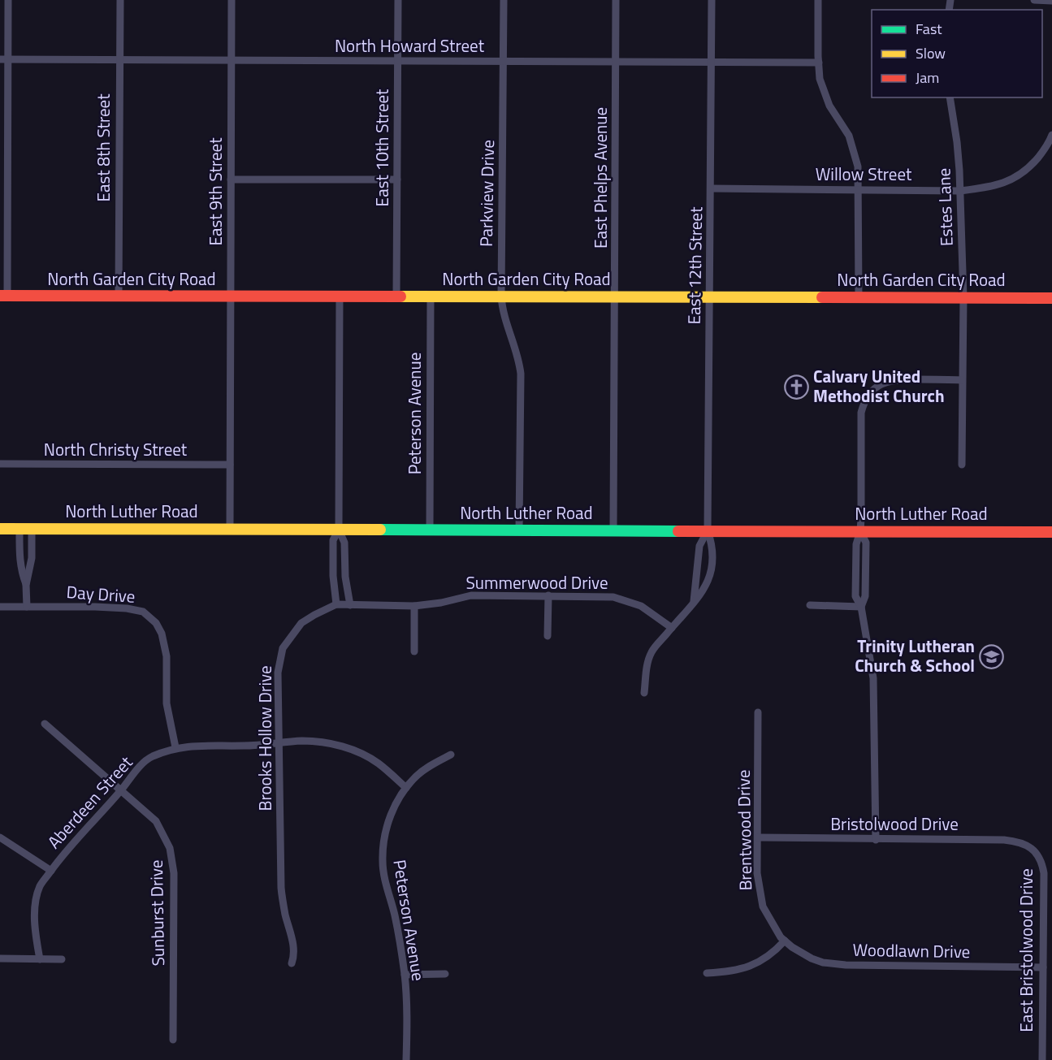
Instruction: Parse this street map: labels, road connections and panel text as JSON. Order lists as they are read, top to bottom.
{
  "streets": {
    "street": [
      "North Howard Street",
      "East 8th Street",
      "East 10th Street",
      "Willow Street",
      "East Phelps Avenue",
      "East 9th Street",
      "Parkview Drive",
      "Estes Lane",
      "East 12th Street",
      "North Garden City Road",
      "Peterson Avenue",
      "North Christy Street",
      "North Luther Road",
      "Summerwood Drive",
      "Day Drive",
      "Brooks Hollow Drive",
      "Aberdeen Street",
      "Bristolwood Drive",
      "Brentwood Drive",
      "Sunburst Drive",
      "East Bristolwood Drive",
      "Woodlawn Drive"
    ]
  },
  "crossings": [
    ["North Howard Street", "East 8th Street"],
    ["North Howard Street", "East 10th Street"],
    ["North Howard Street", "East Phelps Avenue"],
    ["North Howard Street", "East 9th Street"],
    ["North Howard Street", "Parkview Drive"],
    ["North Howard Street", "East 12th Street"],
    ["East 8th Street", "North Garden City Road"],
    ["East 10th Street", "North Garden City Road"],
    ["Willow Street", "Estes Lane"],
    ["Willow Street", "East 12th Street"],
    ["East Phelps Avenue", "North Garden City Road"],
    ["East Phelps Avenue", "North Luther Road"],
    ["East 9th Street", "North Garden City Road"],
    ["East 9th Street", "North Christy Street"],
    ["East 9th Street", "North Luther Road"],
    ["Parkview Drive", "North Garden City Road"],
    ["Parkview Drive", "North Luther Road"],
    ["Estes Lane", "North Garden City Road"],
    ["East 12th Street", "North Garden City Road"],
    ["East 12th Street", "North Luther Road"],
    ["East 12th Street", "Summerwood Drive"],
    ["North Garden City Road", "Peterson Avenue"],
    ["Peterson Avenue", "North Luther Road"],
    ["Peterson Avenue", "Aberdeen Street"],
    ["Summerwood Drive", "Brooks Hollow Drive"],
    ["Day Drive", "Aberdeen Street"],
    ["Brooks Hollow Drive", "Aberdeen Street"],
    ["Aberdeen Street", "Sunburst Drive"],
    ["Bristolwood Drive", "Brentwood Drive"],
    ["Bristolwood Drive", "East Bristolwood Drive"],
    ["Brentwood Drive", "Woodlawn Drive"],
    ["East Bristolwood Drive", "Woodlawn Drive"]
  ],
  "places": {
    "church": ["Calvary United Methodist Church"],
    "school or university": ["Trinity Lutheran Church & School"]
  },
  "legend": ["Fast", "Slow", "Jam"]
}
